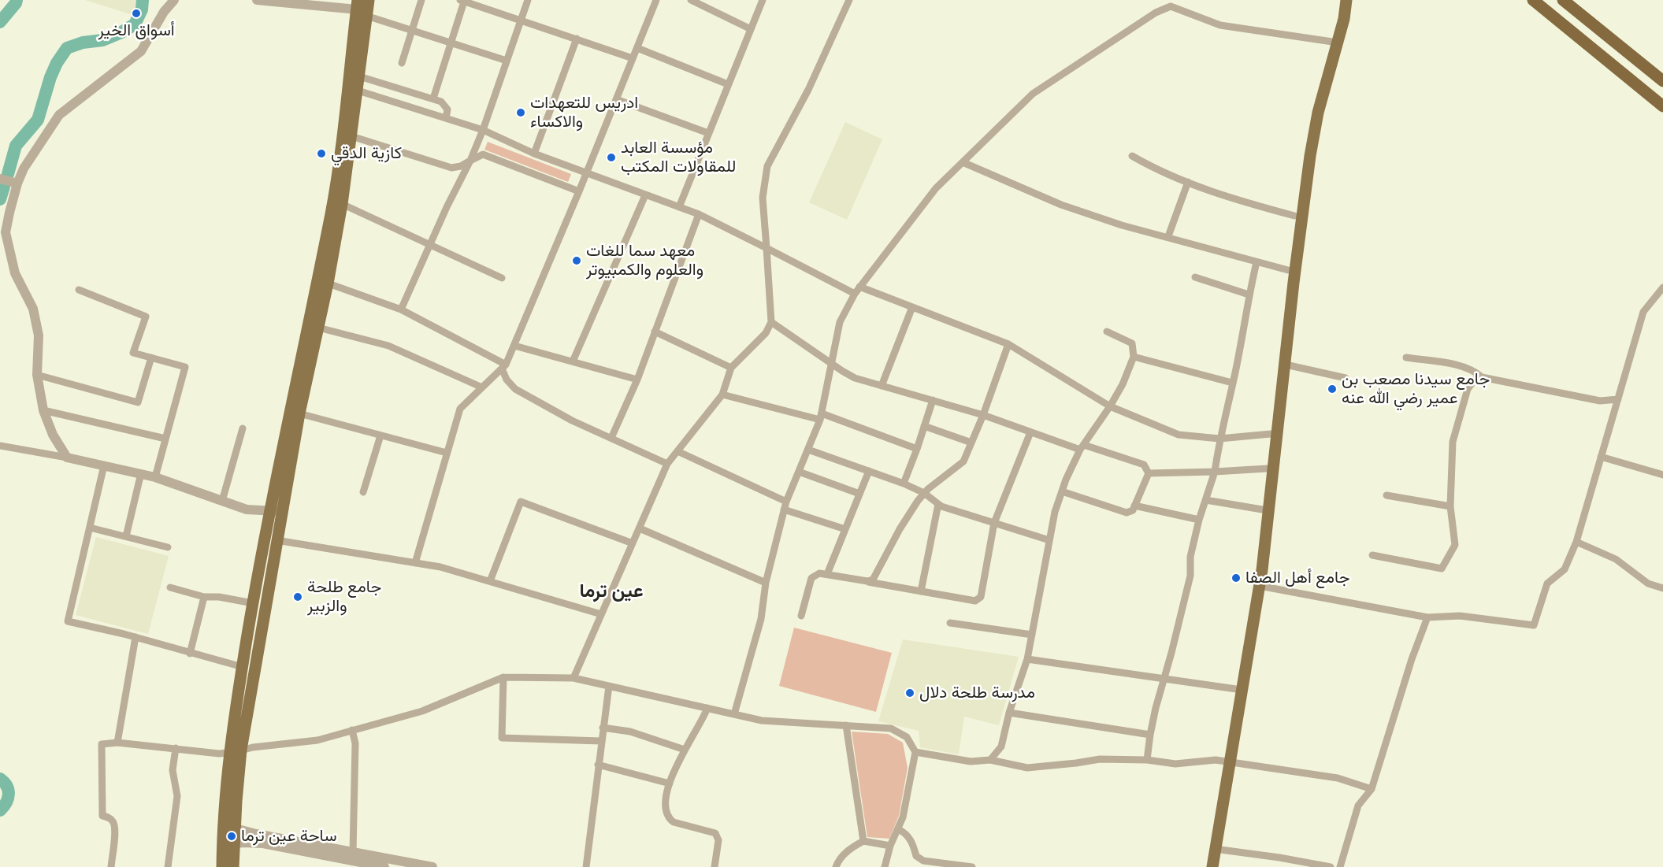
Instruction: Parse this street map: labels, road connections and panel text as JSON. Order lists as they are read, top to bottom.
{
  "districts": ["عين ترما"],
  "places": [
    "أسواق الخير",
    "ادريس للتعهدات والاكساء",
    "كازية الدقي",
    "مؤسسة العابد للمقاولات المكتب",
    "معهد سما للغات والعلوم والكمبيوتر",
    "جامع سيدنا مصعب بن عمير رضي الله عنه",
    "جامع أهل الصفا",
    "جامع طلحة والزبير",
    "مدرسة طلحة دلال",
    "ساحة عين ترما"
  ]
}
